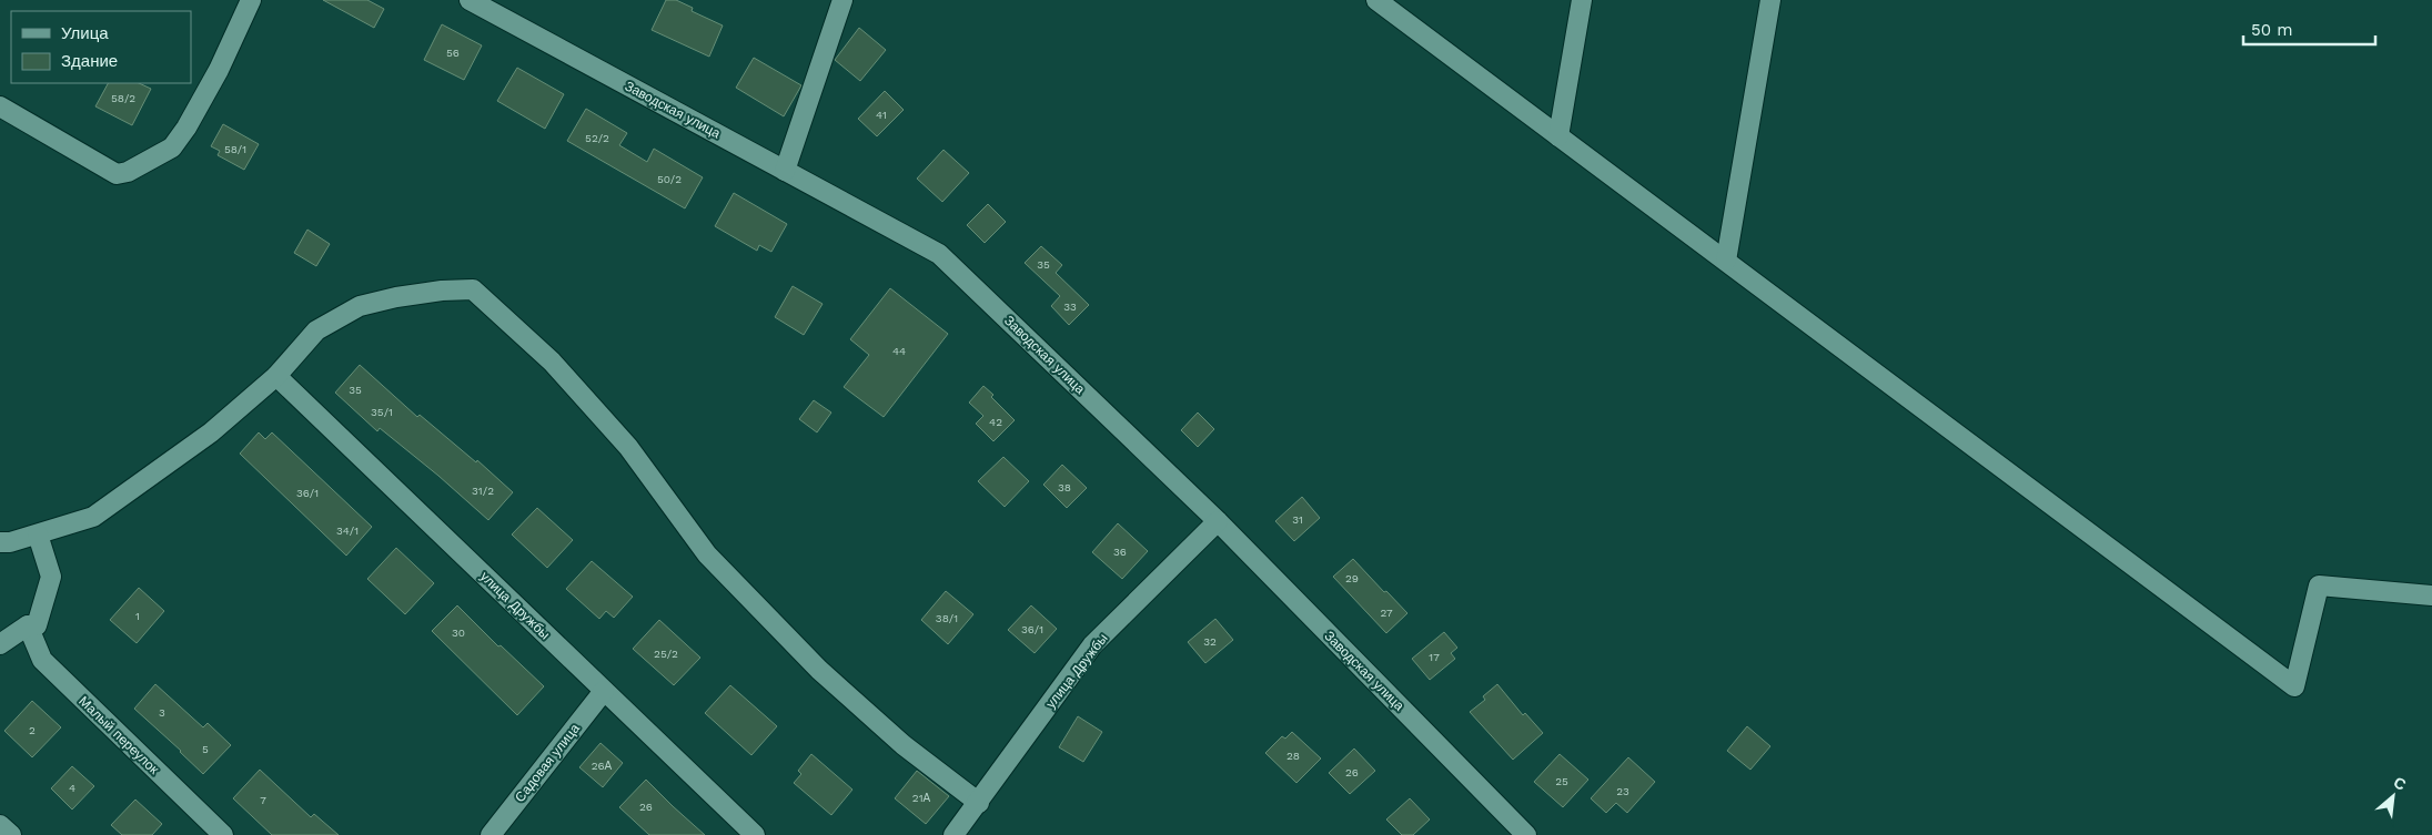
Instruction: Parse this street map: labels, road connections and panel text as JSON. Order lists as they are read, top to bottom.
{
  "streets": {
    "street": [
      "Заводская улица",
      "улица Дружбы",
      "Малый переулок",
      "Садовая улица"
    ]
  },
  "crossings": [
    ["Заводская улица", "улица Дружбы"],
    ["улица Дружбы", "Садовая улица"]
  ],
  "house_numbers": [
    "56",
    "58/2",
    "41",
    "52/2",
    "58/1",
    "50/2",
    "35",
    "33",
    "44",
    "35",
    "35/1",
    "42",
    "38",
    "31/2",
    "36/1",
    "31",
    "34/1",
    "36",
    "29",
    "27",
    "1",
    "38/1",
    "36/1",
    "30",
    "32",
    "25/2",
    "17",
    "3",
    "2",
    "5",
    "28",
    "26А",
    "26",
    "25",
    "4",
    "23",
    "21А",
    "7",
    "26"
  ],
  "legend": ["Улица", "Здание"],
  "scale_bar": "50 m",
  "north": "top right"
}
